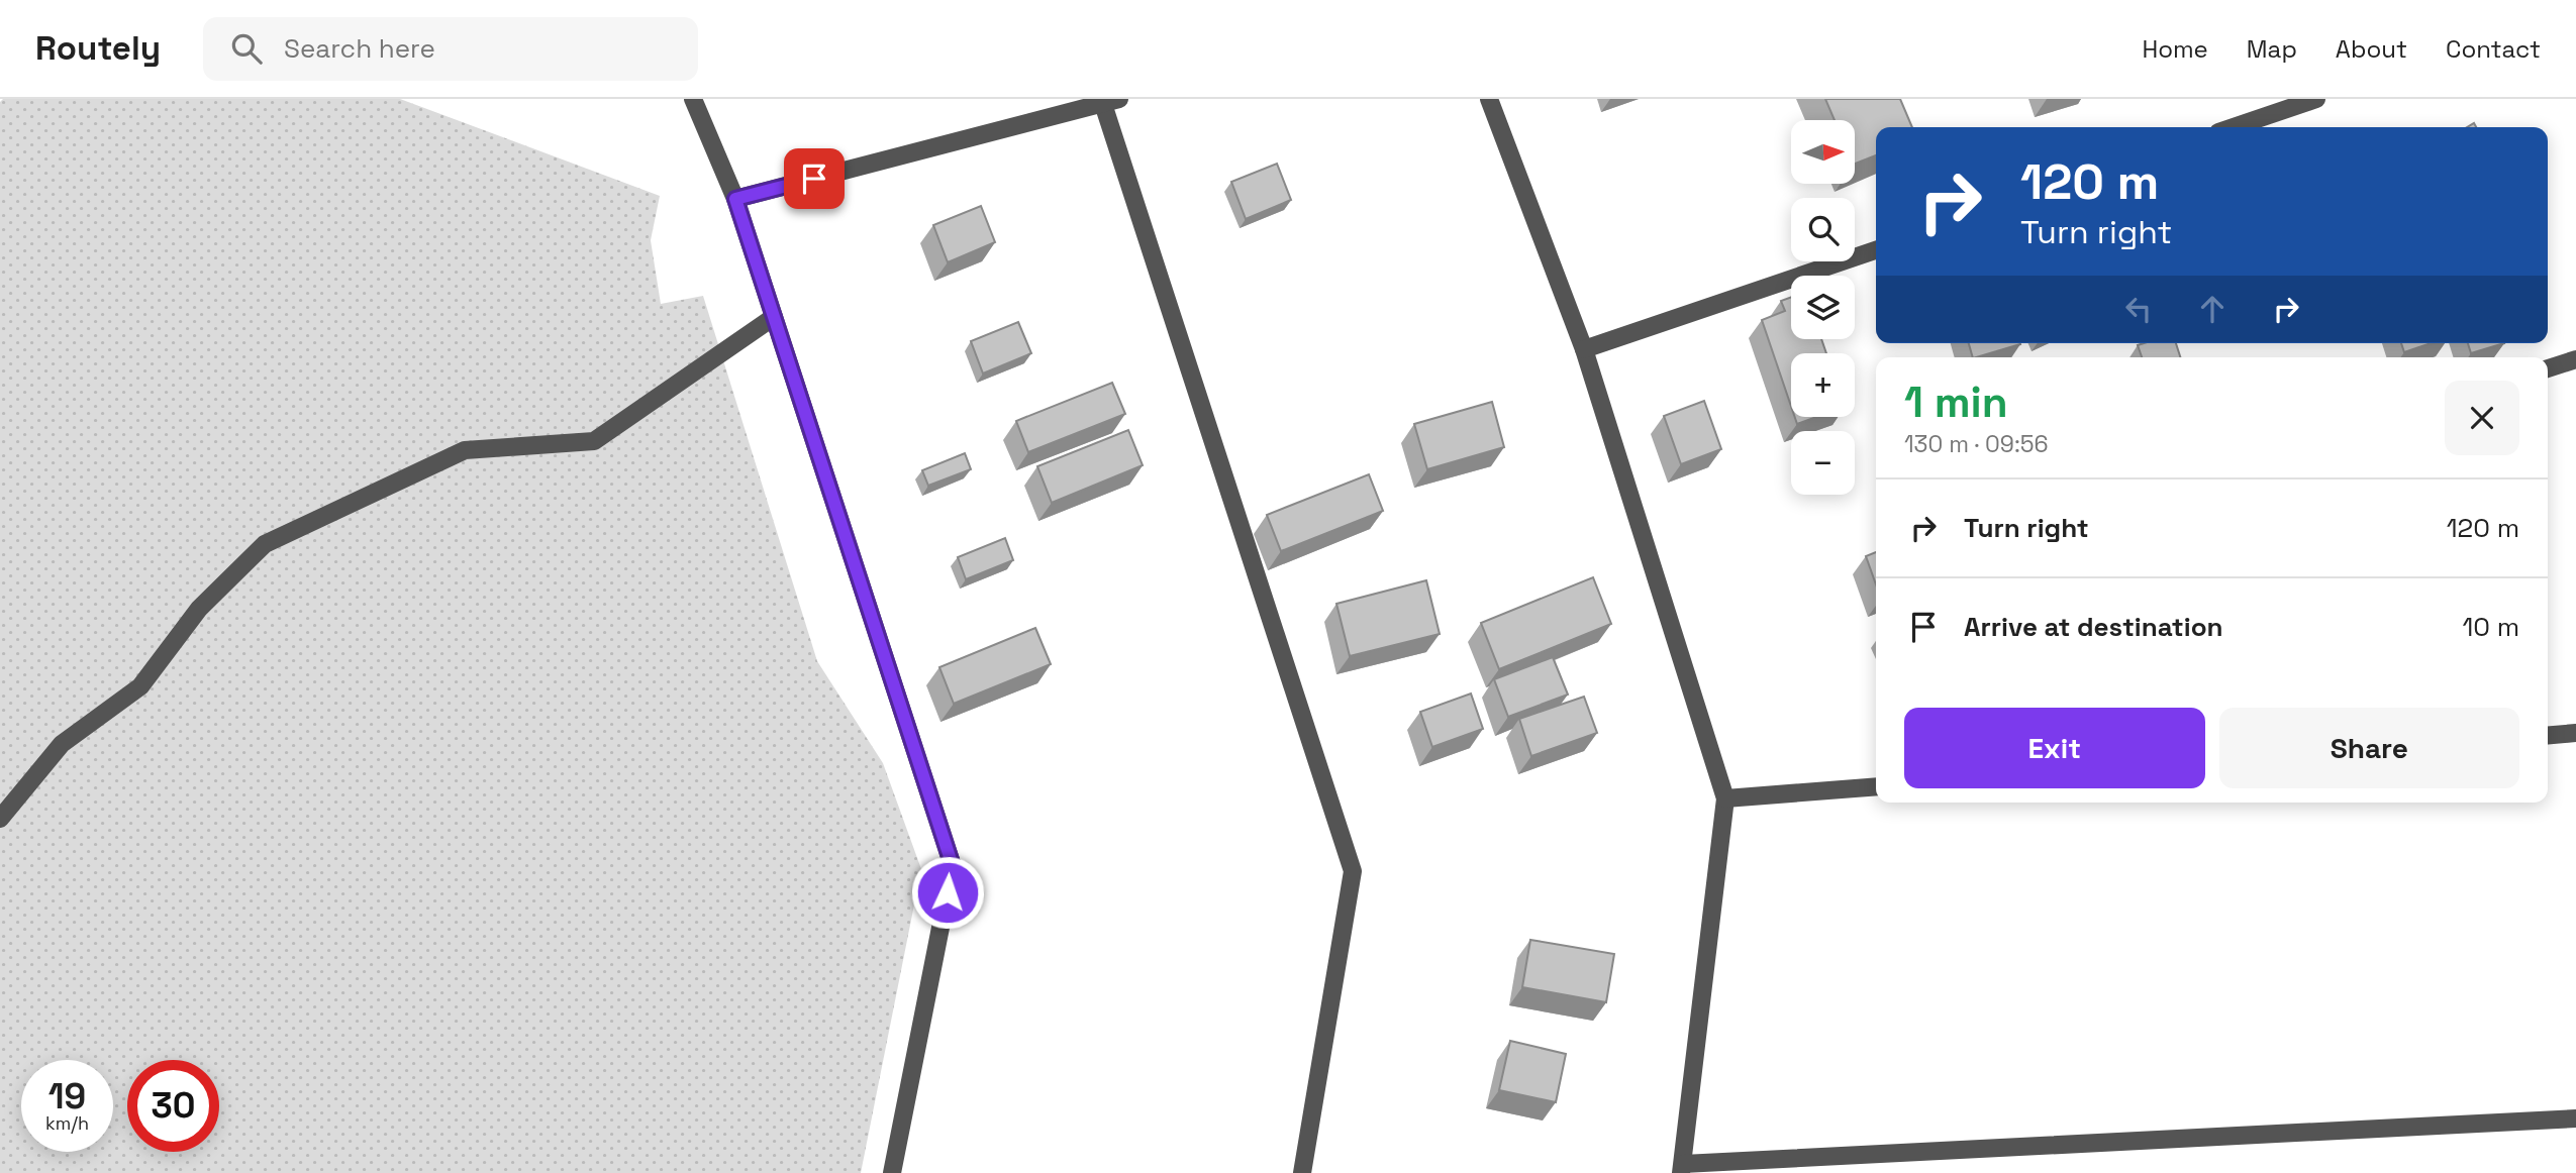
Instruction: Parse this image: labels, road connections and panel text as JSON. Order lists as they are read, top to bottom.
{
  "north": "right",
  "page": {
    "header": "Routely",
    "search": "Search here",
    "nav": [
      "Home",
      "Map",
      "About",
      "Contact"
    ],
    "map_buttons": ["+", "−"],
    "turn": ["120 m", "Turn right"],
    "heading": ["1 min", "130 m · 09:56"],
    "list": [
      {
        "name": "Turn right",
        "value": "120 m"
      },
      {
        "name": "Arrive at destination",
        "value": "10 m"
      }
    ],
    "buttons": ["Exit", "Share"],
    "speed": "19 km/h",
    "limit": "30"
  }
}
